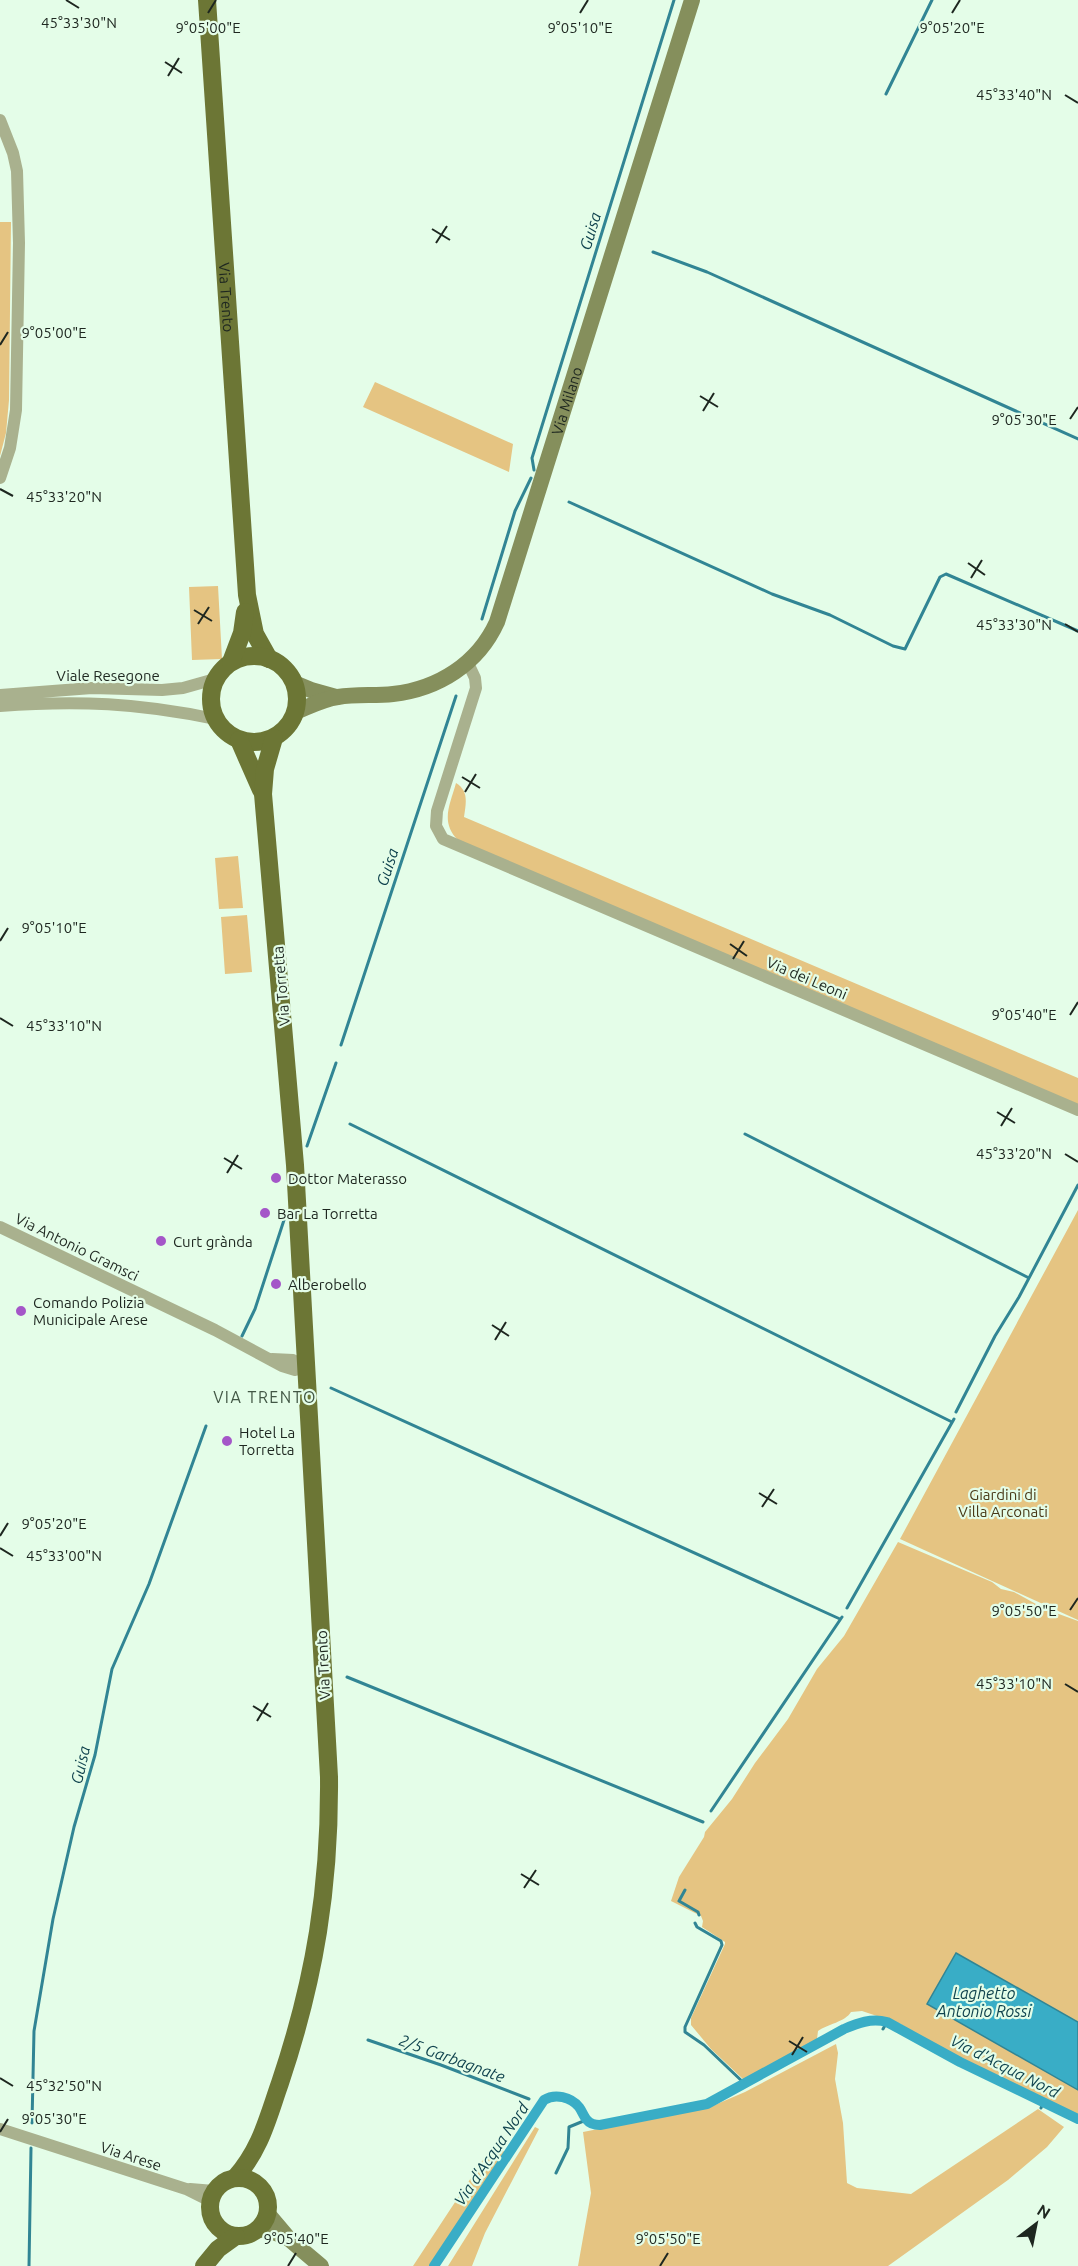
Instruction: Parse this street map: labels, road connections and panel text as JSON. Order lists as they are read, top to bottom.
{
  "streets": {
    "main road": ["Via Trento", "Via Torretta"],
    "street": [
      "Via Milano",
      "Viale Resegone",
      "Via dei Leoni",
      "Via Antonio Gramsci",
      "Via Arese"
    ]
  },
  "crossings": [
    ["Via Trento", "Via Torretta"],
    ["Via Trento", "Via Antonio Gramsci"],
    ["Via Trento", "Via Arese"],
    ["Via Milano", "Via dei Leoni"],
    ["Viale Resegone", "Via Torretta"]
  ],
  "districts": ["VIA TRENTO"],
  "water": [
    "Guisa",
    "Laghetto Antonio Rossi",
    "2/5 Garbagnate",
    "Via d'Acqua Nord"
  ],
  "parks": ["Giardini di Villa Arconati"],
  "places": [
    "Dottor Materasso",
    "Bar La Torretta",
    "Curt grànda",
    "Alberobello",
    "Comando Polizia Municipale Arese",
    "Hotel La Torretta"
  ],
  "north": "top right",
  "coordinates": [
    "45°33'30\"N",
    "9°05'00\"E",
    "9°05'10\"E",
    "9°05'20\"E",
    "45°33'40\"N",
    "9°05'30\"E",
    "45°33'20\"N",
    "9°05'40\"E",
    "45°33'10\"N",
    "45°33'00\"N",
    "9°05'50\"E",
    "45°32'50\"N"
  ]
}
